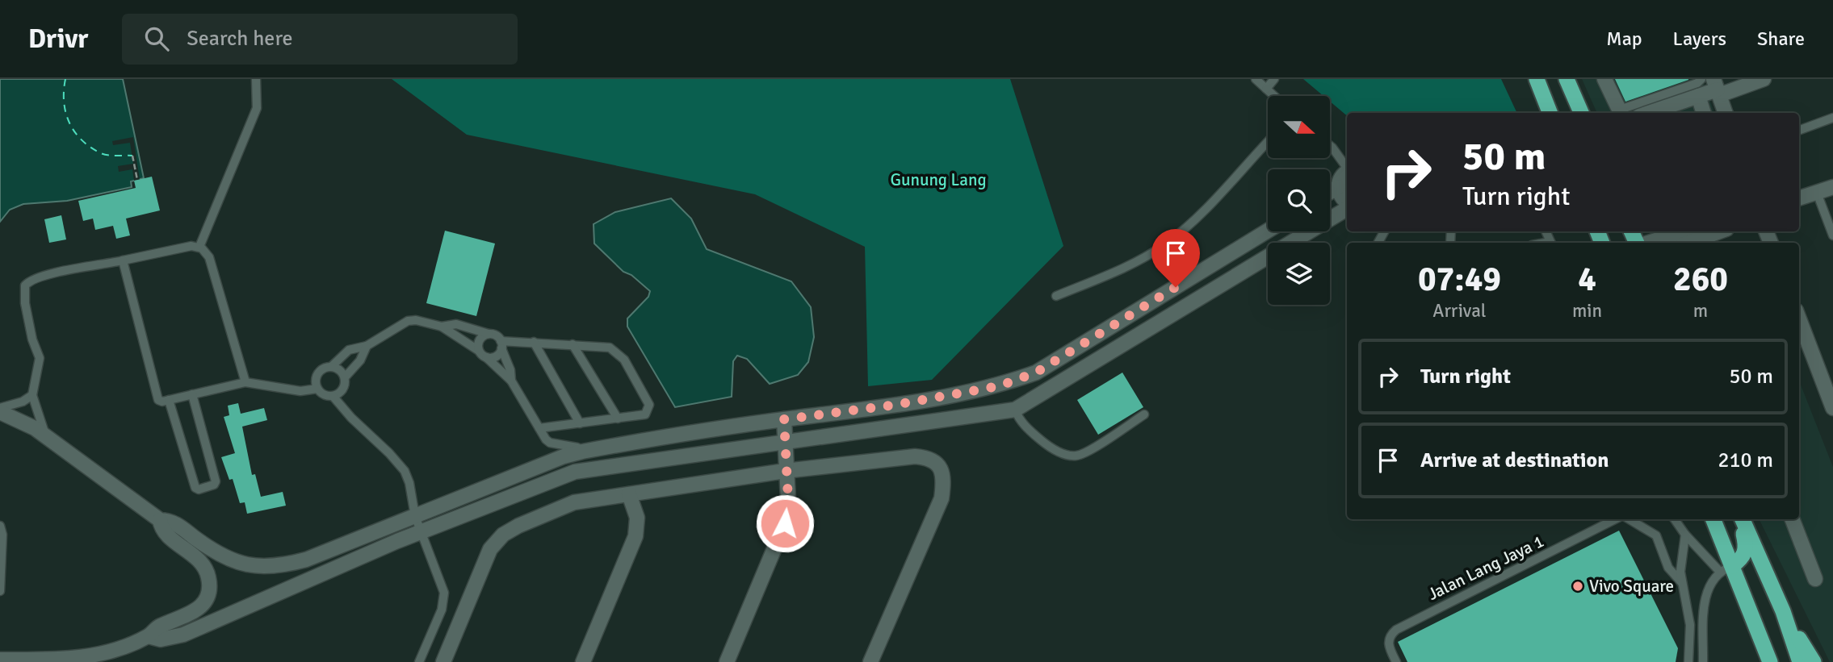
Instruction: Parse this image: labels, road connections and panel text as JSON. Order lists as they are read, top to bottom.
{
  "streets": {
    "lane": ["Jalan Lang Jaya 1"]
  },
  "parks": ["Gunung Lang"],
  "places": ["Vivo Square"],
  "north": "right",
  "page": {
    "header": "Drivr",
    "search": "Search here",
    "nav": ["Map", "Layers", "Share"],
    "turn": ["50 m", "Turn right"],
    "eta": [
      "07:49",
      "Arrival",
      "4",
      "min",
      "260",
      "m"
    ],
    "list": [
      {
        "name": "Turn right",
        "value": "50 m"
      },
      {
        "name": "Arrive at destination",
        "value": "210 m"
      }
    ]
  }
}
